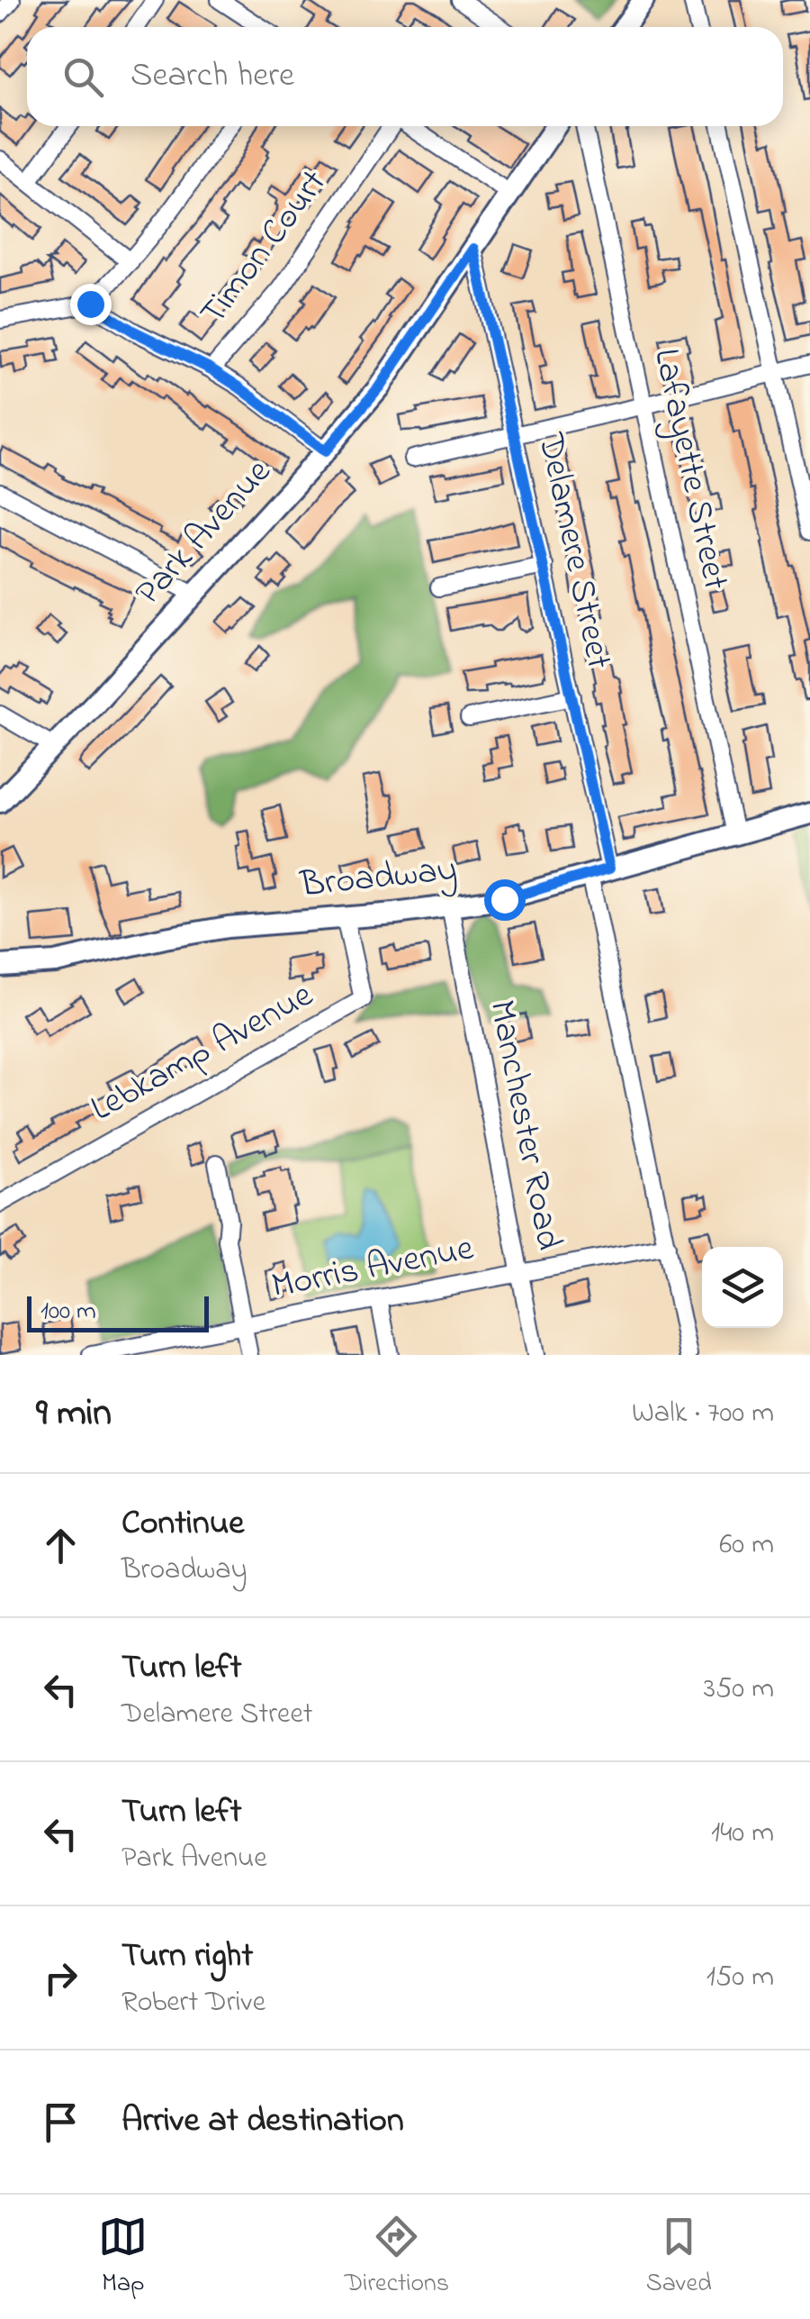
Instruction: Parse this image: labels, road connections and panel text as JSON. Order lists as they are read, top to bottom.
{
  "streets": {
    "main road": ["Park Avenue", "Broadway"],
    "street": [
      "Timon Court",
      "Lafayette Street",
      "Delamere Street",
      "Lebkamp Avenue",
      "Manchester Road",
      "Morris Avenue"
    ]
  },
  "crossings": [
    ["Lafayette Street", "Broadway"],
    ["Park Avenue", "Delamere Street"],
    ["Delamere Street", "Broadway"],
    ["Delamere Street", "Morris Avenue"],
    ["Broadway", "Lebkamp Avenue"],
    ["Broadway", "Manchester Road"],
    ["Manchester Road", "Morris Avenue"]
  ],
  "scale_bar": "100 m",
  "page": {
    "search": "Search here",
    "scale": "100 m",
    "heading": ["9 min", "Walk · 700 m"],
    "list": [
      ["Continue", "Broadway", "60 m"],
      ["Turn left", "Delamere Street", "350 m"],
      ["Turn left", "Park Avenue", "140 m"],
      ["Turn right", "Robert Drive", "150 m"],
      "Arrive at destination"
    ],
    "nav": ["Map", "Directions", "Saved"]
  }
}
